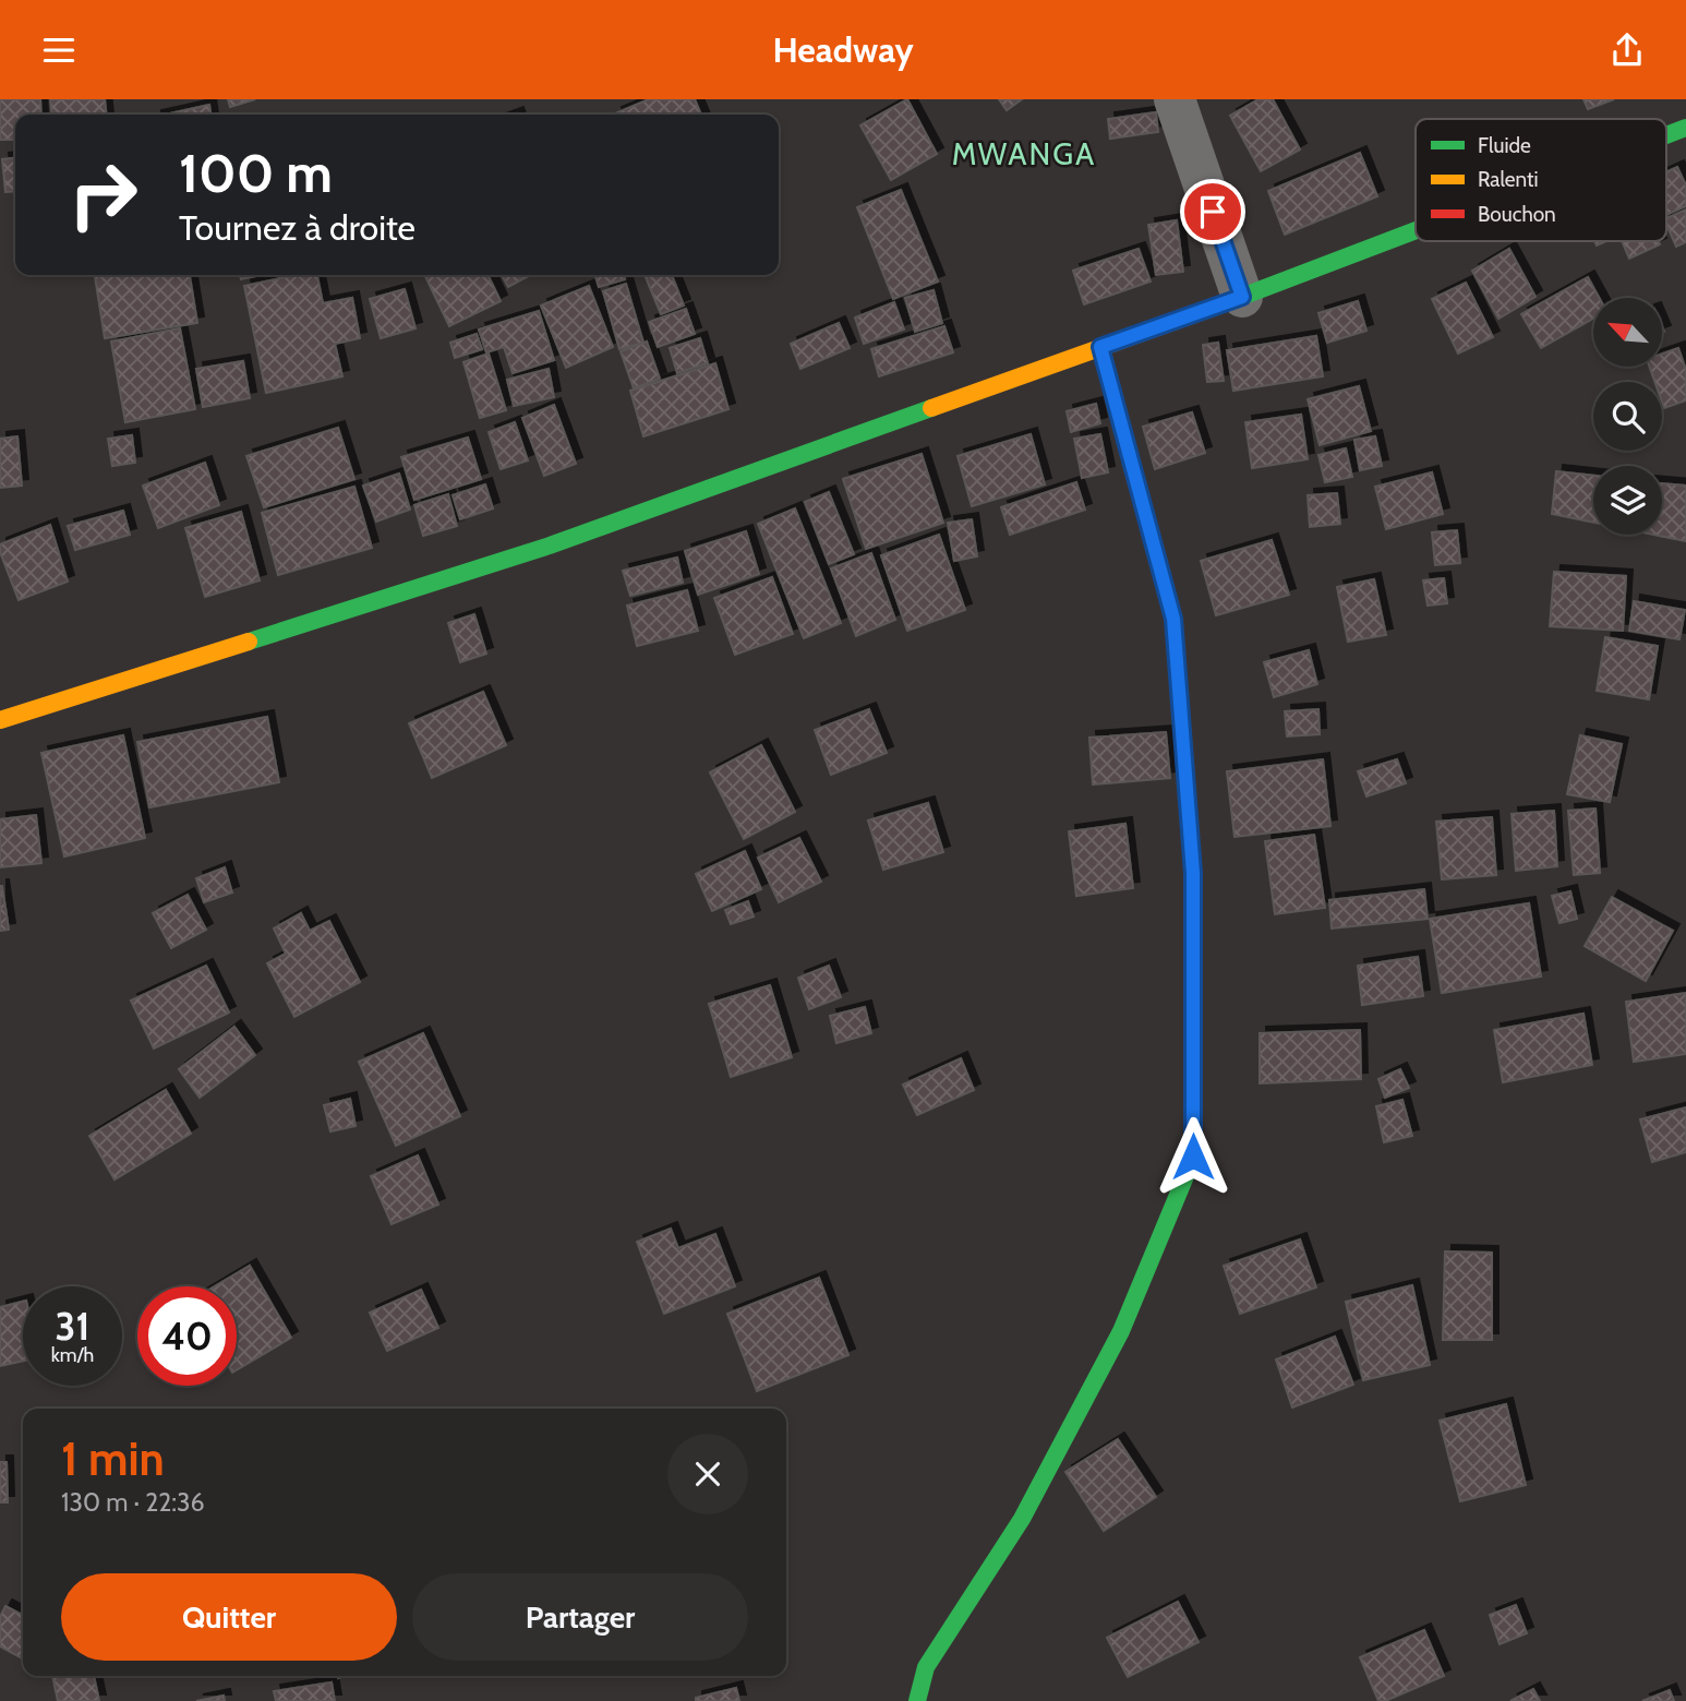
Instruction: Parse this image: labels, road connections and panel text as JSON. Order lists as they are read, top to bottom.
{
  "districts": ["MWANGA"],
  "legend": ["Fluide", "Ralenti", "Bouchon"],
  "north": "top left",
  "page": {
    "header": "Headway",
    "turn": ["100 m", "Tournez à droite"],
    "speed": "31 km/h",
    "limit": "40",
    "heading": ["1 min", "130 m · 22:36"],
    "buttons": ["Quitter", "Partager"]
  }
}
